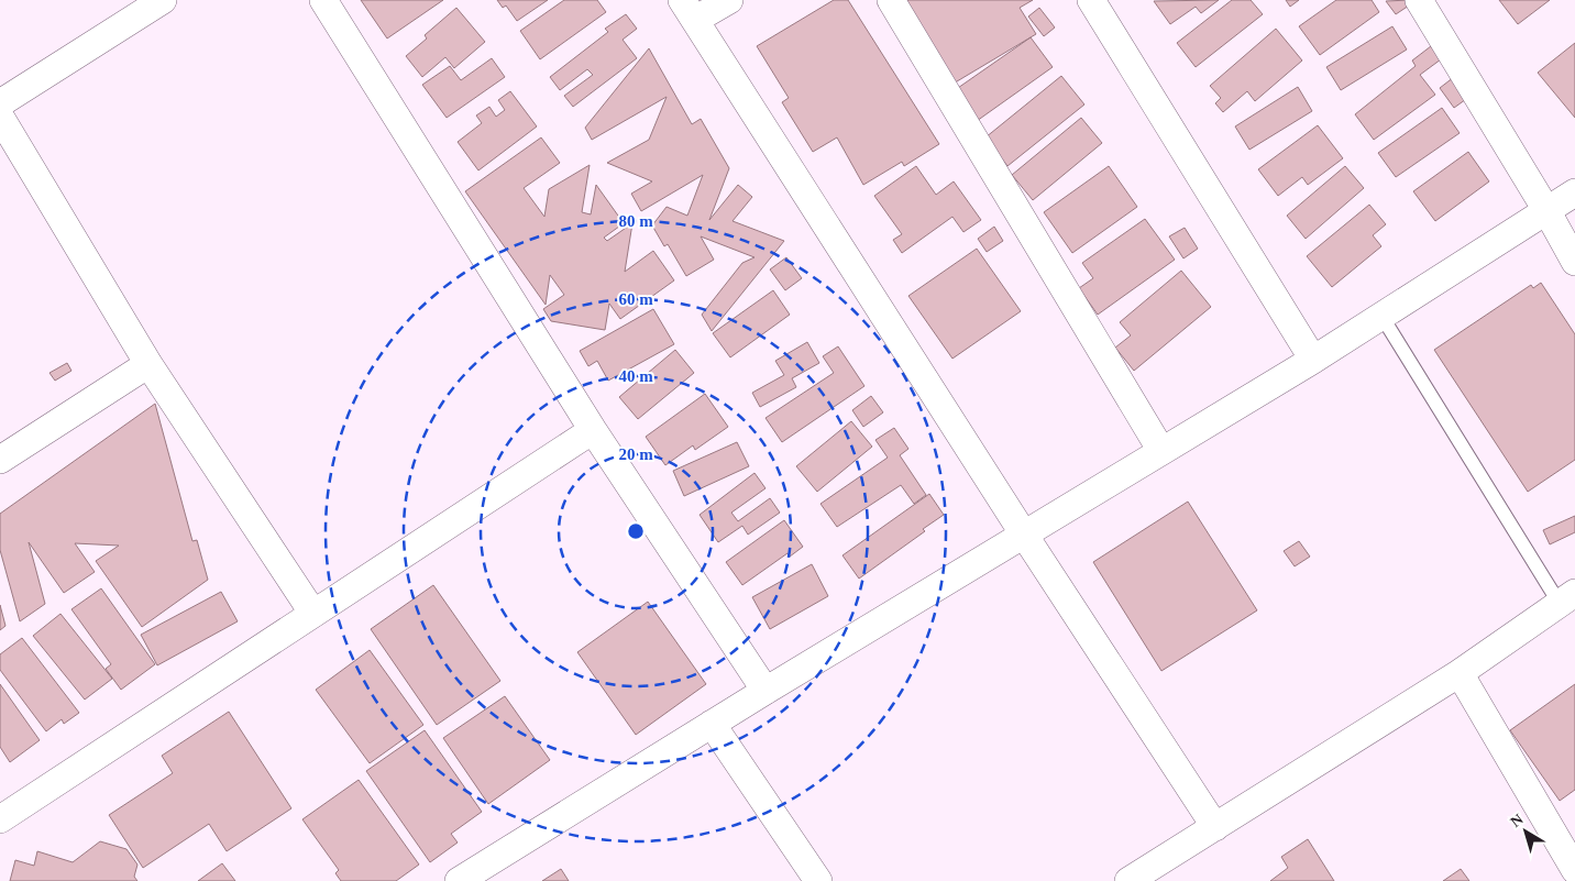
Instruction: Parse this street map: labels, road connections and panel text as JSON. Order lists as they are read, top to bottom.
{
  "north": "top left",
  "rings": [
    "80 m",
    "60 m",
    "40 m",
    "20 m"
  ]
}
